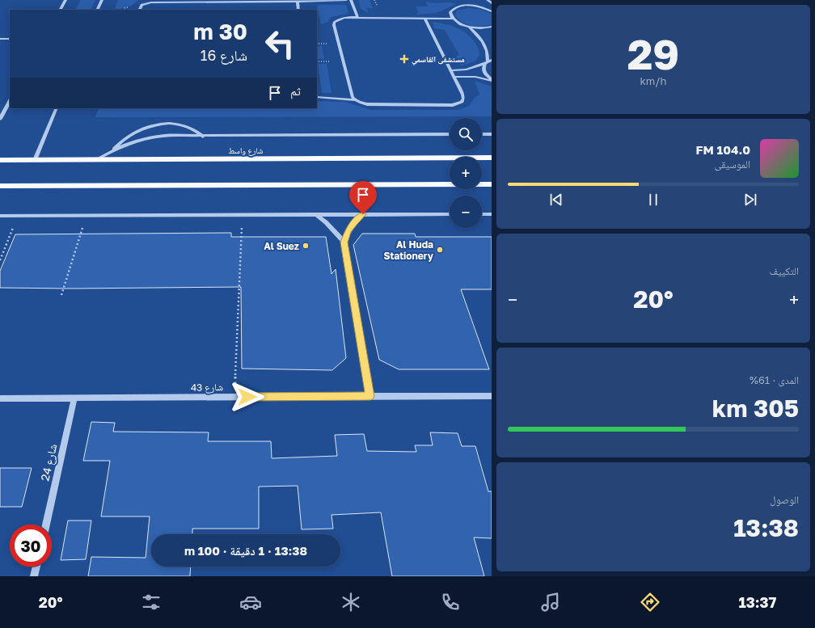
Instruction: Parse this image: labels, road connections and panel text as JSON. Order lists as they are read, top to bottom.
{
  "streets": {
    "main road": ["شارع واسط"],
    "street": ["شارع 43", "شارع 24"]
  },
  "crossings": [
    ["شارع 43", "شارع 24"]
  ],
  "places": {
    "health": ["مستشفى القاسمي"],
    "other": ["Al Suez", "Al Huda Stationery"]
  },
  "page": {
    "tile": [
      ["29", "km/h"],
      "التكييف",
      ["المدى · 61%", "305 km"],
      ["الوصول", "13:38"]
    ],
    "turn": ["30 m", "شارع 16"],
    "then": "ثم",
    "map_buttons": ["+", "−"],
    "song": ["104.0 FM", "الموسيقى"],
    "heat": ["−", "20°", "+"],
    "limit": "30",
    "trip": "13:38 · 1 دقيقة · 100 m",
    "tabs": ["13:37", "20°"]
  }
}
